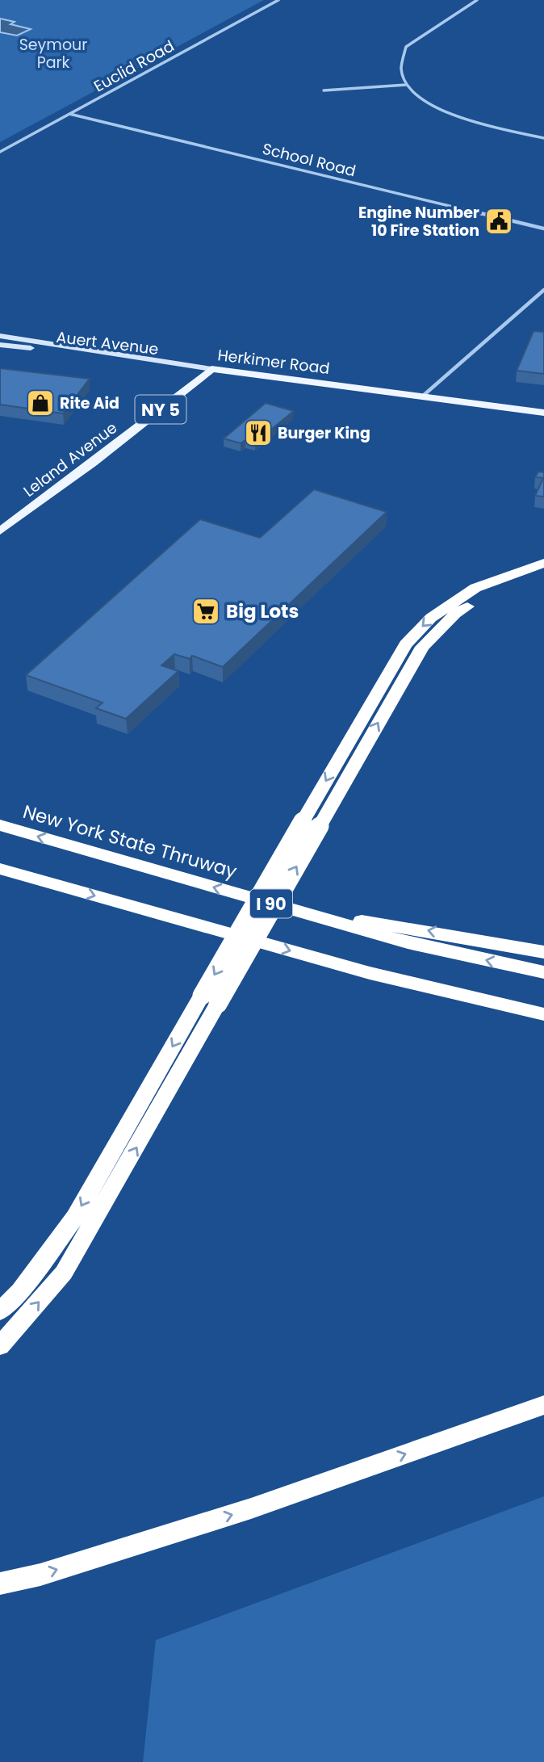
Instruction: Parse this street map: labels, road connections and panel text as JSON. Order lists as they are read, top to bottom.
{
  "streets": {
    "highway": ["New York State Thruway", "I 90"],
    "main road": [
      "Auert Avenue",
      "Herkimer Road",
      "NY 5",
      "Leland Avenue"
    ],
    "street": ["Euclid Road", "School Road"]
  },
  "crossings": [
    ["Euclid Road", "School Road"],
    ["Auert Avenue", "Herkimer Road"],
    ["Auert Avenue", "Leland Avenue"],
    ["Herkimer Road", "Leland Avenue"]
  ],
  "parks": ["Seymour Park"],
  "places": {
    "public building": ["Engine Number 10 Fire Station"],
    "shop": ["Rite Aid"],
    "restaurant": ["Burger King"],
    "supermarket": ["Big Lots"]
  }
}
